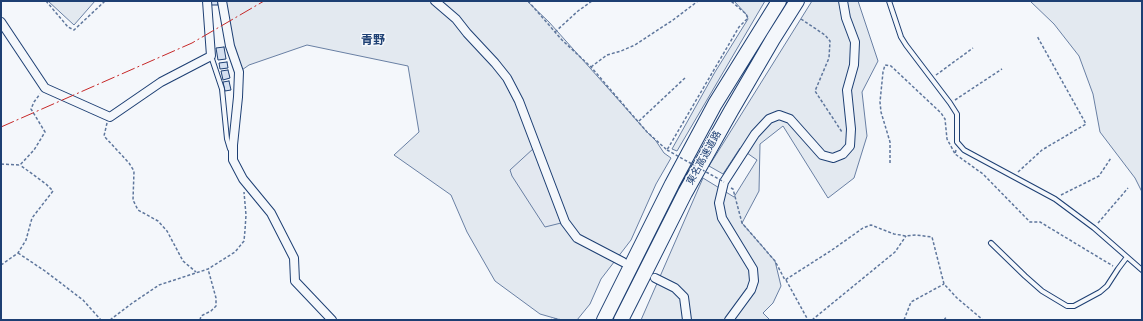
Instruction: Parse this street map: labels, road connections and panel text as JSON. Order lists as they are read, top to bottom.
{
  "streets": {
    "highway": ["東名高速道路"]
  },
  "districts": ["青野"]
}
